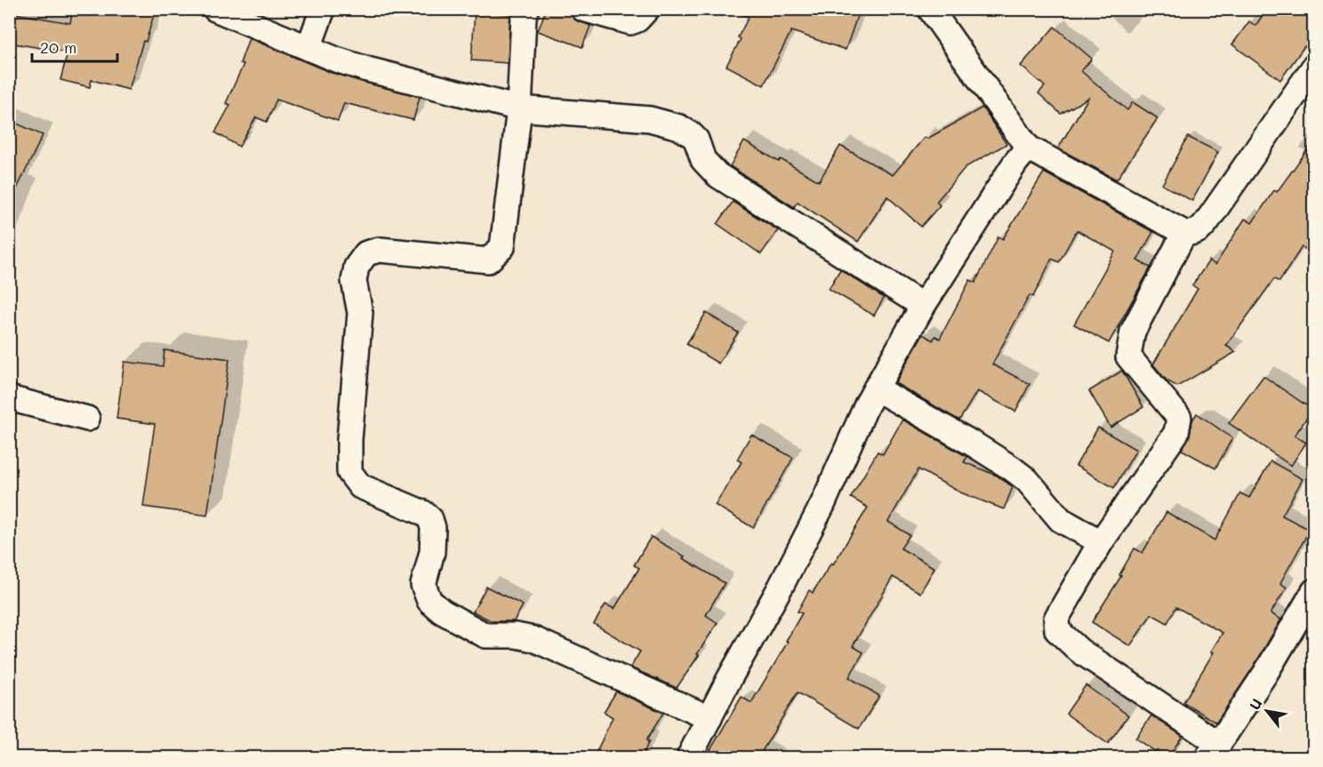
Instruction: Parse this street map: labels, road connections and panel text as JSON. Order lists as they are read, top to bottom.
{
  "scale_bar": "20 m",
  "north": "top left"
}
